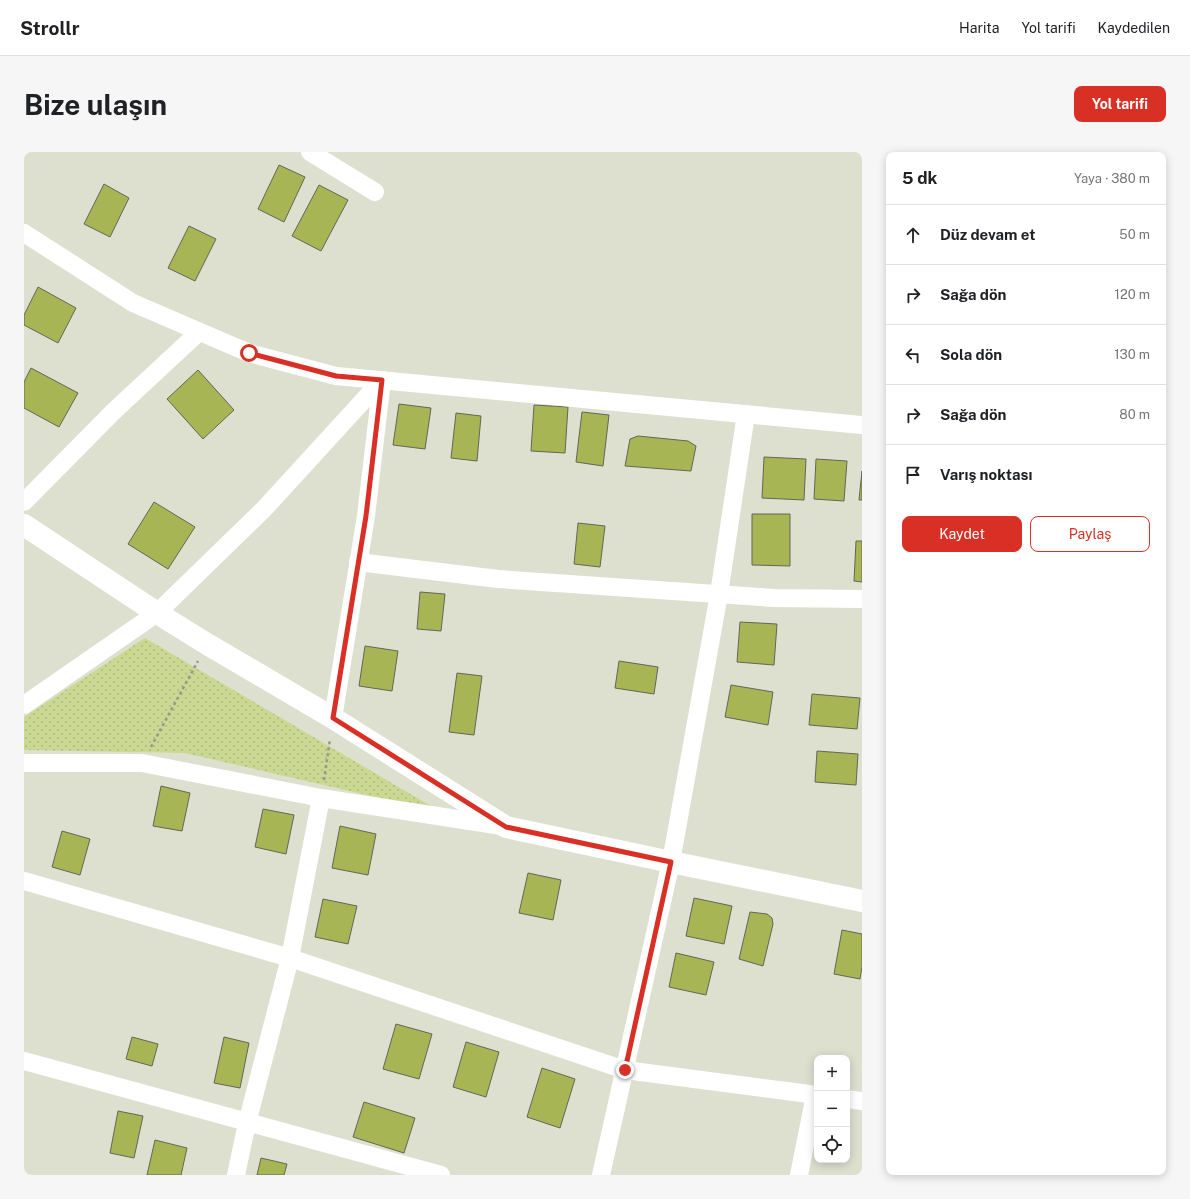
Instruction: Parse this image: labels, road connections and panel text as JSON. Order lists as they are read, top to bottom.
{
  "page": {
    "header": "Strollr",
    "nav": ["Harita", "Yol tarifi", "Kaydedilen"],
    "buttons": [
      "Yol tarifi",
      ["Kaydet", "Paylaş"]
    ],
    "title": "Bize ulaşın",
    "heading": ["5 dk", "Yaya · 380 m"],
    "list": [
      ["Düz devam et", "50 m"],
      ["Sağa dön", "120 m"],
      ["Sola dön", "130 m"],
      ["Sağa dön", "80 m"],
      "Varış noktası"
    ],
    "map_buttons": ["+", "−"]
  }
}
